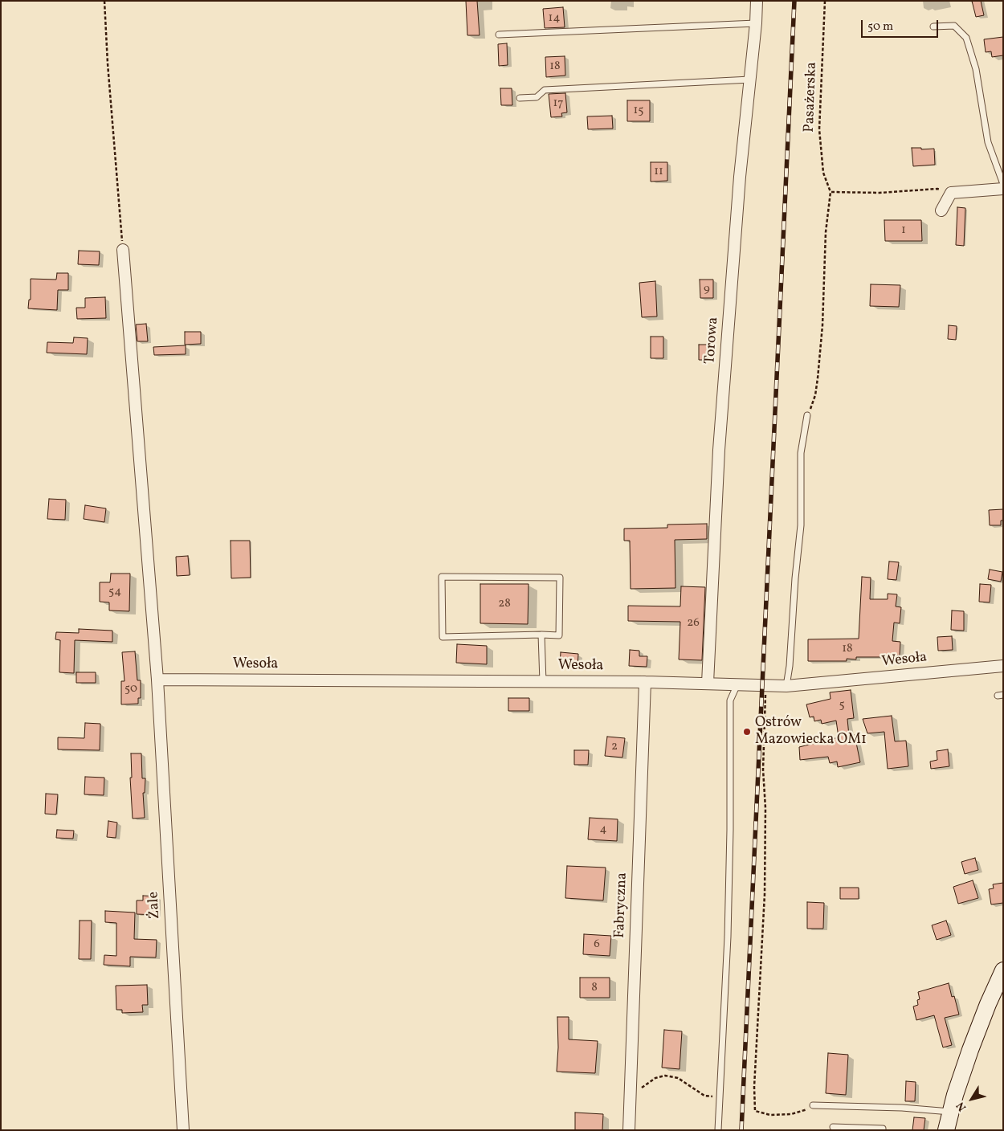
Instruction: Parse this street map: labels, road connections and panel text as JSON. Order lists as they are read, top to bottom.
{
  "streets": {
    "street": [
      "Torowa",
      "Wesoła",
      "Żale",
      "Fabryczna"
    ],
    "path": ["Pasażerska"]
  },
  "crossings": [
    ["Torowa", "Wesoła"],
    ["Wesoła", "Żale"],
    ["Wesoła", "Fabryczna"]
  ],
  "places": ["Ostrów Mazowiecka OM1"],
  "house_numbers": [
    "14",
    "18",
    "17",
    "15",
    "11",
    "1",
    "9",
    "54",
    "28",
    "26",
    "18",
    "50",
    "5",
    "2",
    "4",
    "6",
    "8"
  ],
  "scale_bar": "50 m",
  "north": "bottom left"
}
